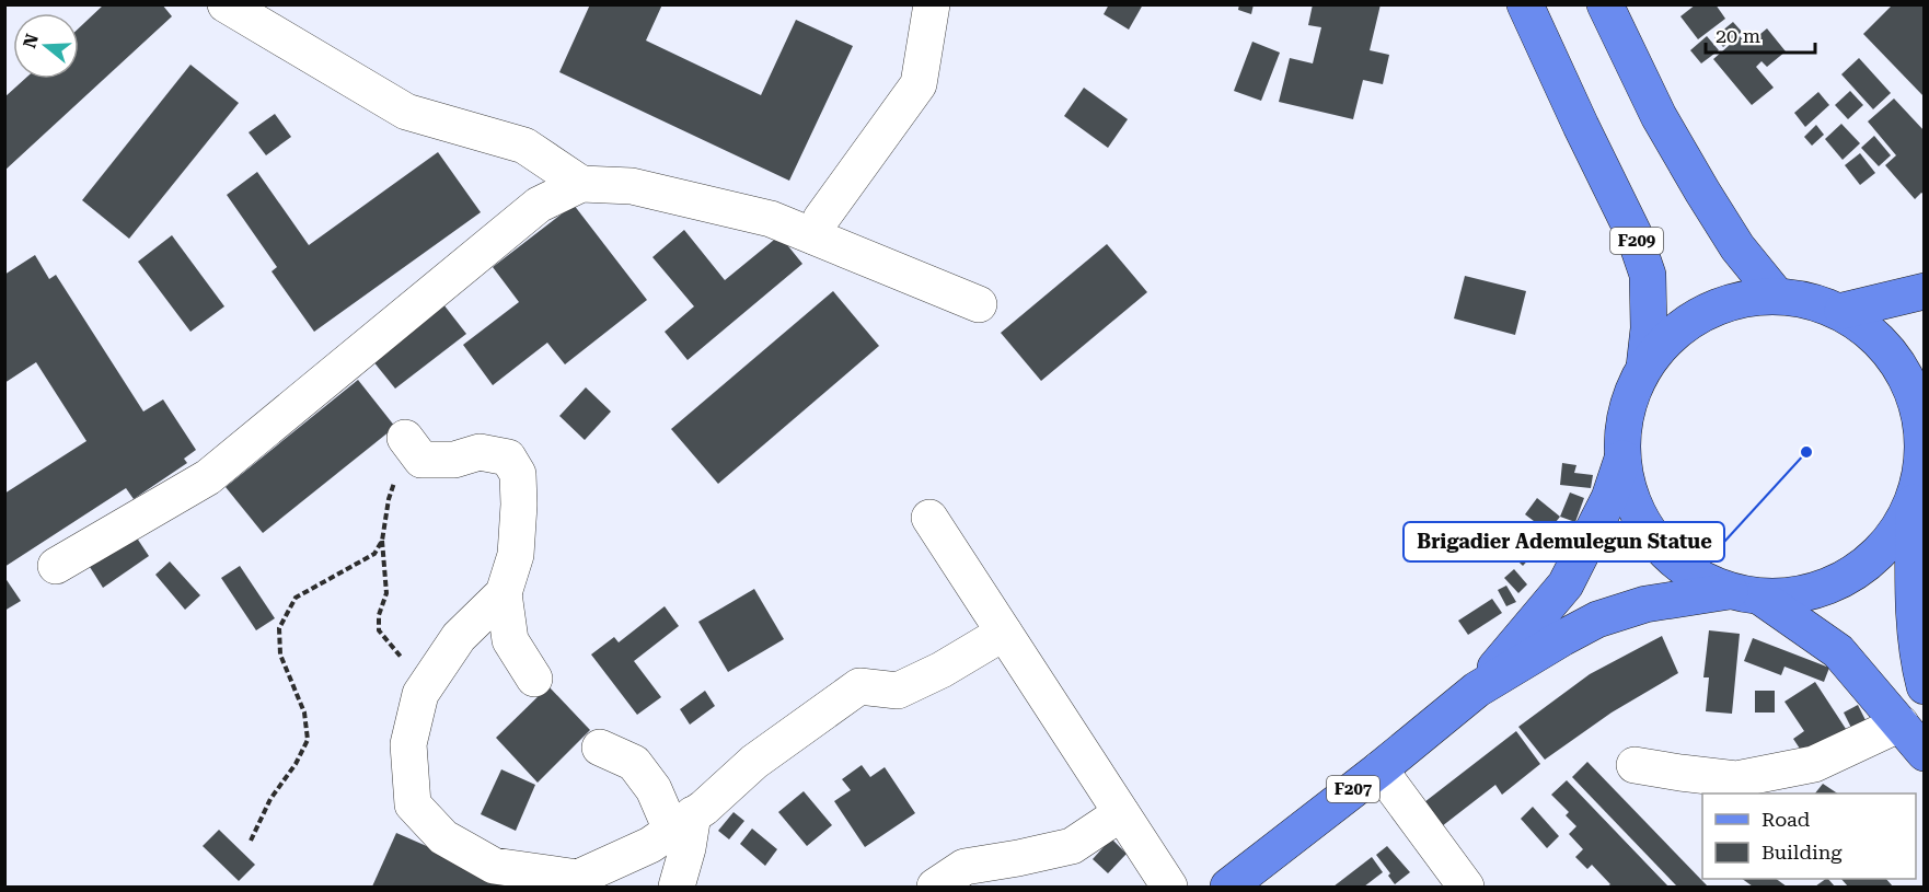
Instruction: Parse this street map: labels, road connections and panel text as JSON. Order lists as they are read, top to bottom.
{
  "streets": {
    "main road": ["F209", "F207"]
  },
  "crossings": [
    ["F209", "F207"]
  ],
  "places": ["Brigadier Ademulegun Statue"],
  "legend": ["Road", "Building"],
  "scale_bar": "20 m",
  "north": "left"
}
